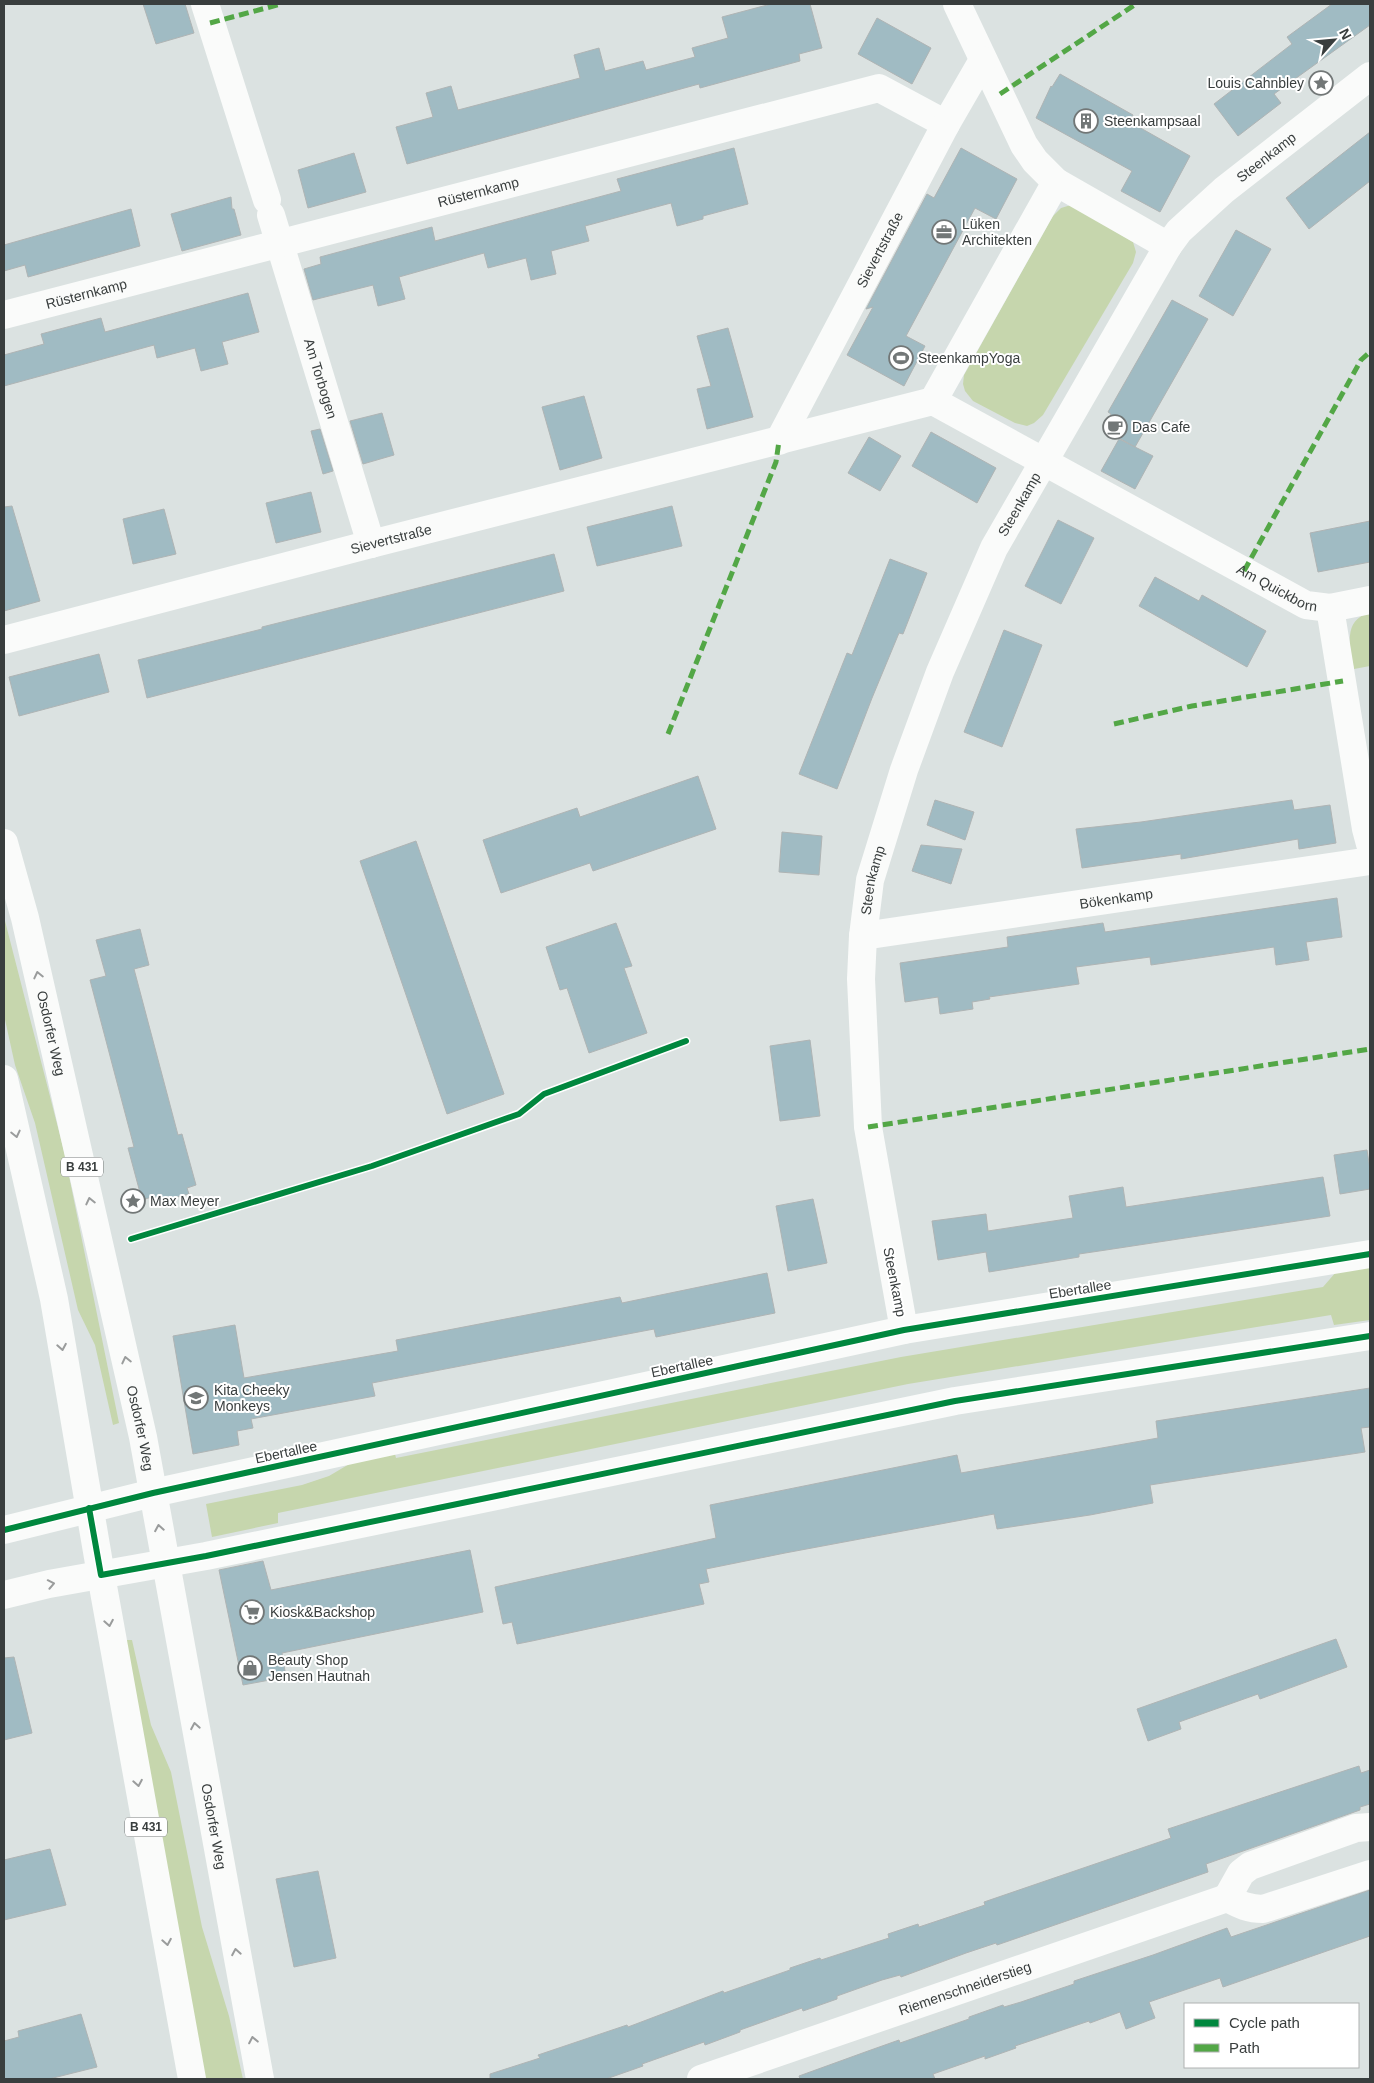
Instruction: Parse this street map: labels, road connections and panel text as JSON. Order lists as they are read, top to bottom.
{
  "streets": {
    "street": [
      "Steenkamp",
      "Rüsternkamp",
      "Sievertstraße",
      "Am Torbogen",
      "Am Quickborn",
      "Bökenkamp",
      "Osdorfer Weg",
      "B 431",
      "Ebertallee",
      "Riemenschneiderstieg"
    ]
  },
  "crossings": [
    ["Steenkamp", "Sievertstraße"],
    ["Steenkamp", "Am Quickborn"],
    ["Steenkamp", "Bökenkamp"],
    ["Steenkamp", "Ebertallee"],
    ["Rüsternkamp", "Sievertstraße"],
    ["Rüsternkamp", "Am Torbogen"],
    ["Sievertstraße", "Am Torbogen"],
    ["Osdorfer Weg", "Ebertallee"],
    ["B 431", "Ebertallee"]
  ],
  "places": {
    "place": ["Louis Cahnbley", "Max Meyer"],
    "building": ["Steenkampsaal"],
    "office": ["Lüken Architekten"],
    "sports": ["SteenkampYoga"],
    "cafe": ["Das Cafe"],
    "school or university": ["Kita Cheeky Monkeys"],
    "supermarket": ["Kiosk&Backshop"],
    "shop": ["Beauty Shop Jensen Hautnah"]
  },
  "legend": ["Cycle path", "Path"],
  "north": "top right"
}
